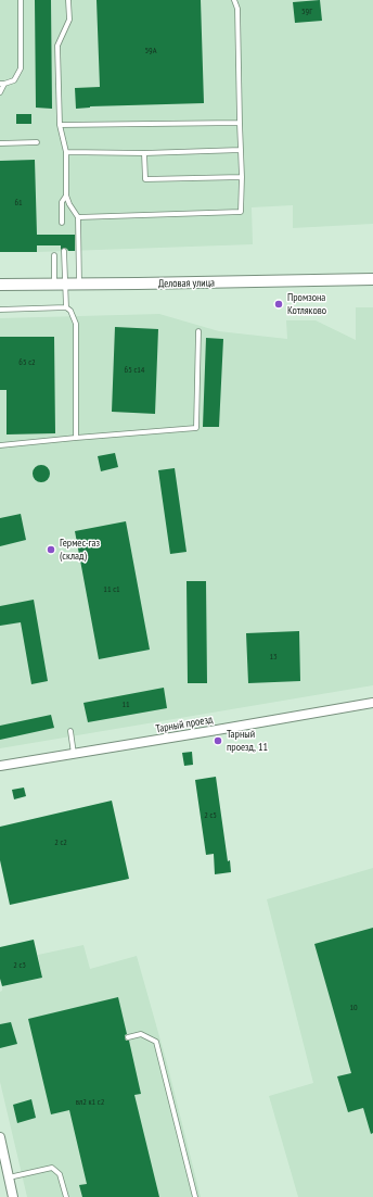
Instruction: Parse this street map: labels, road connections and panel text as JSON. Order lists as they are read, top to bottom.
{
  "streets": {
    "street": ["Деловая улица", "Тарный проезд"]
  },
  "places": ["Промзона Котляково", "Гермес-газ (склад)", "Тарный проезд, 11"],
  "house_numbers": [
    "59Г",
    "59А",
    "61",
    "65 с2",
    "65 с14",
    "11 с1",
    "13",
    "11",
    "2 с5",
    "2 с2",
    "2 с3",
    "10",
    "вл2 к1 с2"
  ]
}
